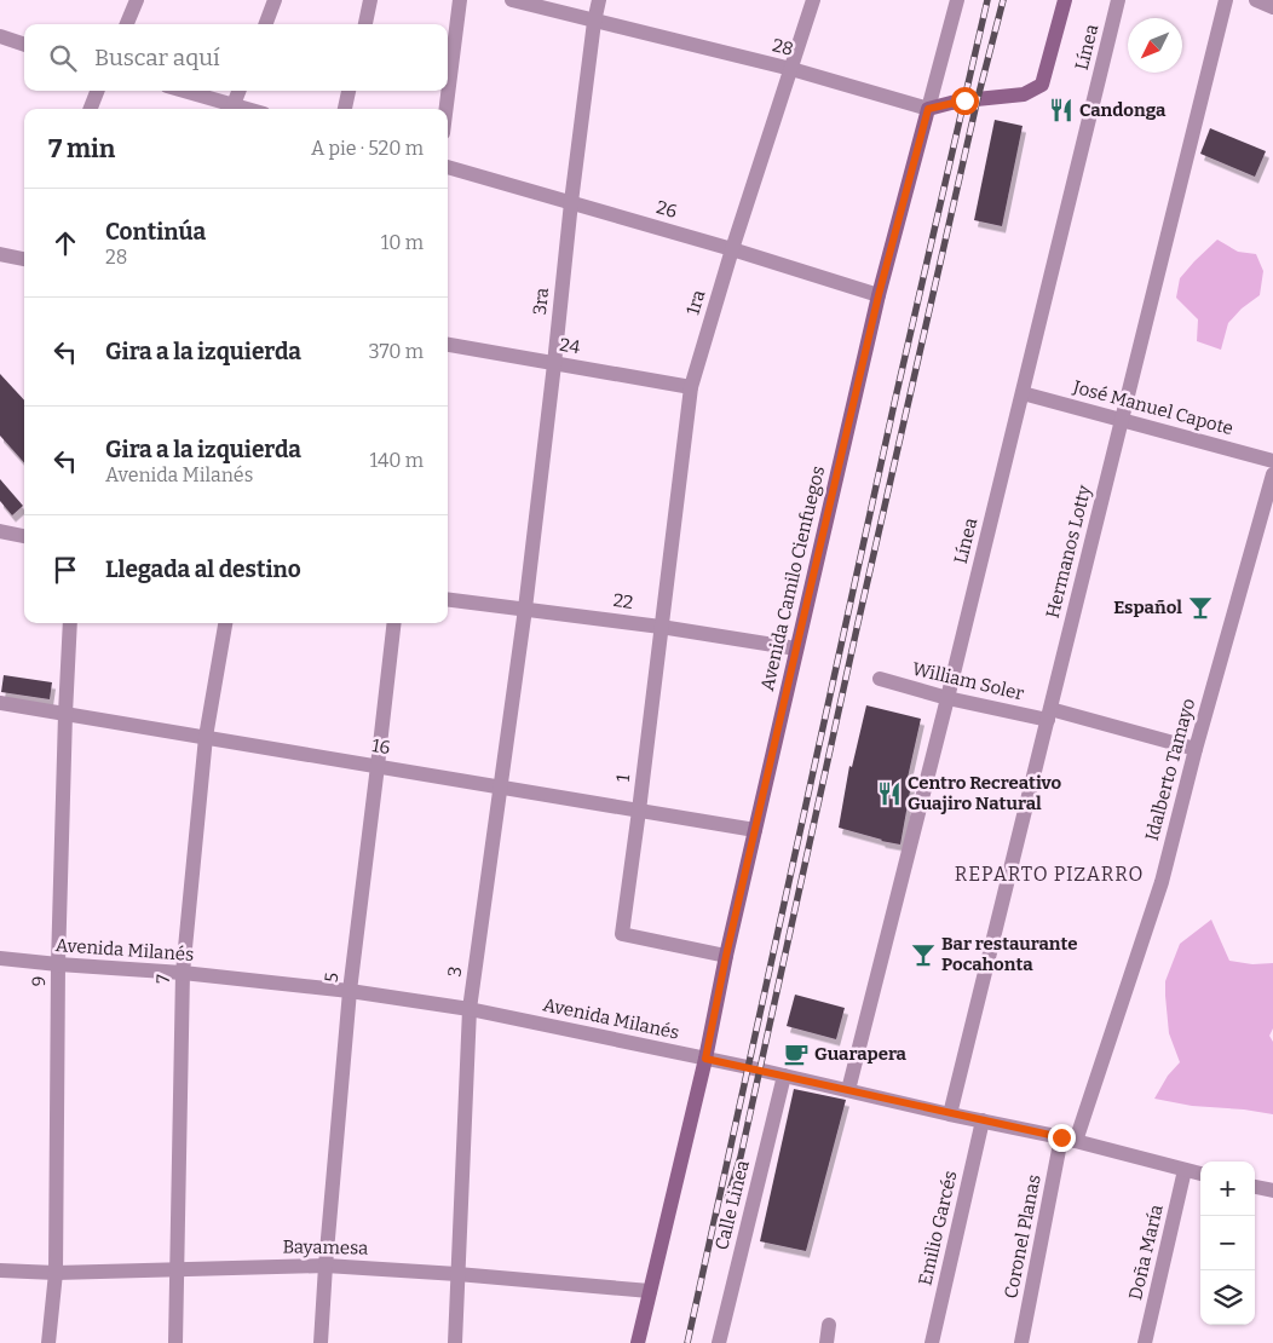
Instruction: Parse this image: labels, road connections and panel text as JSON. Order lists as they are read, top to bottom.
{
  "streets": {
    "main road": ["28", "Línea", "Avenida Camilo Cienfuegos"],
    "street": [
      "26",
      "3ra",
      "1ra",
      "24",
      "José Manuel Capote",
      "Hermanos Lotty",
      "22",
      "William Soler",
      "16",
      "Idalberto Tamayo",
      "1",
      "Avenida Milanés",
      "3",
      "5",
      "7",
      "9",
      "Calle Linea",
      "Emilio Garcés",
      "Coronel Planas",
      "Bayamesa",
      "Doña María"
    ]
  },
  "crossings": [
    ["28", "Línea"],
    ["28", "3ra"],
    ["28", "1ra"],
    ["28", "Avenida Camilo Cienfuegos"],
    ["Línea", "José Manuel Capote"],
    ["Línea", "William Soler"],
    ["Línea", "Avenida Milanés"],
    ["26", "3ra"],
    ["26", "1ra"],
    ["26", "Avenida Camilo Cienfuegos"],
    ["3ra", "24"],
    ["3ra", "22"],
    ["3ra", "3"],
    ["1ra", "24"],
    ["1ra", "22"],
    ["1ra", "1"],
    ["José Manuel Capote", "Hermanos Lotty"],
    ["Hermanos Lotty", "William Soler"],
    ["Hermanos Lotty", "Avenida Milanés"],
    ["Avenida Camilo Cienfuegos", "22"],
    ["Avenida Camilo Cienfuegos", "16"],
    ["Avenida Camilo Cienfuegos", "1"],
    ["Avenida Camilo Cienfuegos", "Avenida Milanés"],
    ["Avenida Camilo Cienfuegos", "Bayamesa"],
    ["22", "1"],
    ["22", "3"],
    ["William Soler", "Idalberto Tamayo"],
    ["16", "1"],
    ["16", "3"],
    ["16", "5"],
    ["16", "7"],
    ["16", "9"],
    ["Idalberto Tamayo", "Avenida Milanés"],
    ["Idalberto Tamayo", "Coronel Planas"],
    ["Avenida Milanés", "3"],
    ["Avenida Milanés", "5"],
    ["Avenida Milanés", "7"],
    ["Avenida Milanés", "9"],
    ["Avenida Milanés", "Calle Linea"],
    ["Avenida Milanés", "Emilio Garcés"],
    ["Avenida Milanés", "Coronel Planas"],
    ["Avenida Milanés", "Doña María"],
    ["3", "Bayamesa"],
    ["5", "Bayamesa"],
    ["7", "Bayamesa"],
    ["9", "Bayamesa"]
  ],
  "districts": ["REPARTO PIZARRO"],
  "places": {
    "restaurant": ["Candonga", "Centro Recreativo Guajiro Natural"],
    "bar": ["Español", "Bar restaurante Pocahonta"],
    "cafe": ["Guarapera"]
  },
  "north": "bottom left",
  "page": {
    "search": "Buscar aquí",
    "heading": ["7 min", "A pie · 520 m"],
    "list": [
      ["Continúa", "28", "10 m"],
      ["Gira a la izquierda", "370 m"],
      ["Gira a la izquierda", "Avenida Milanés", "140 m"],
      "Llegada al destino"
    ],
    "map_buttons": ["+", "−"]
  }
}
